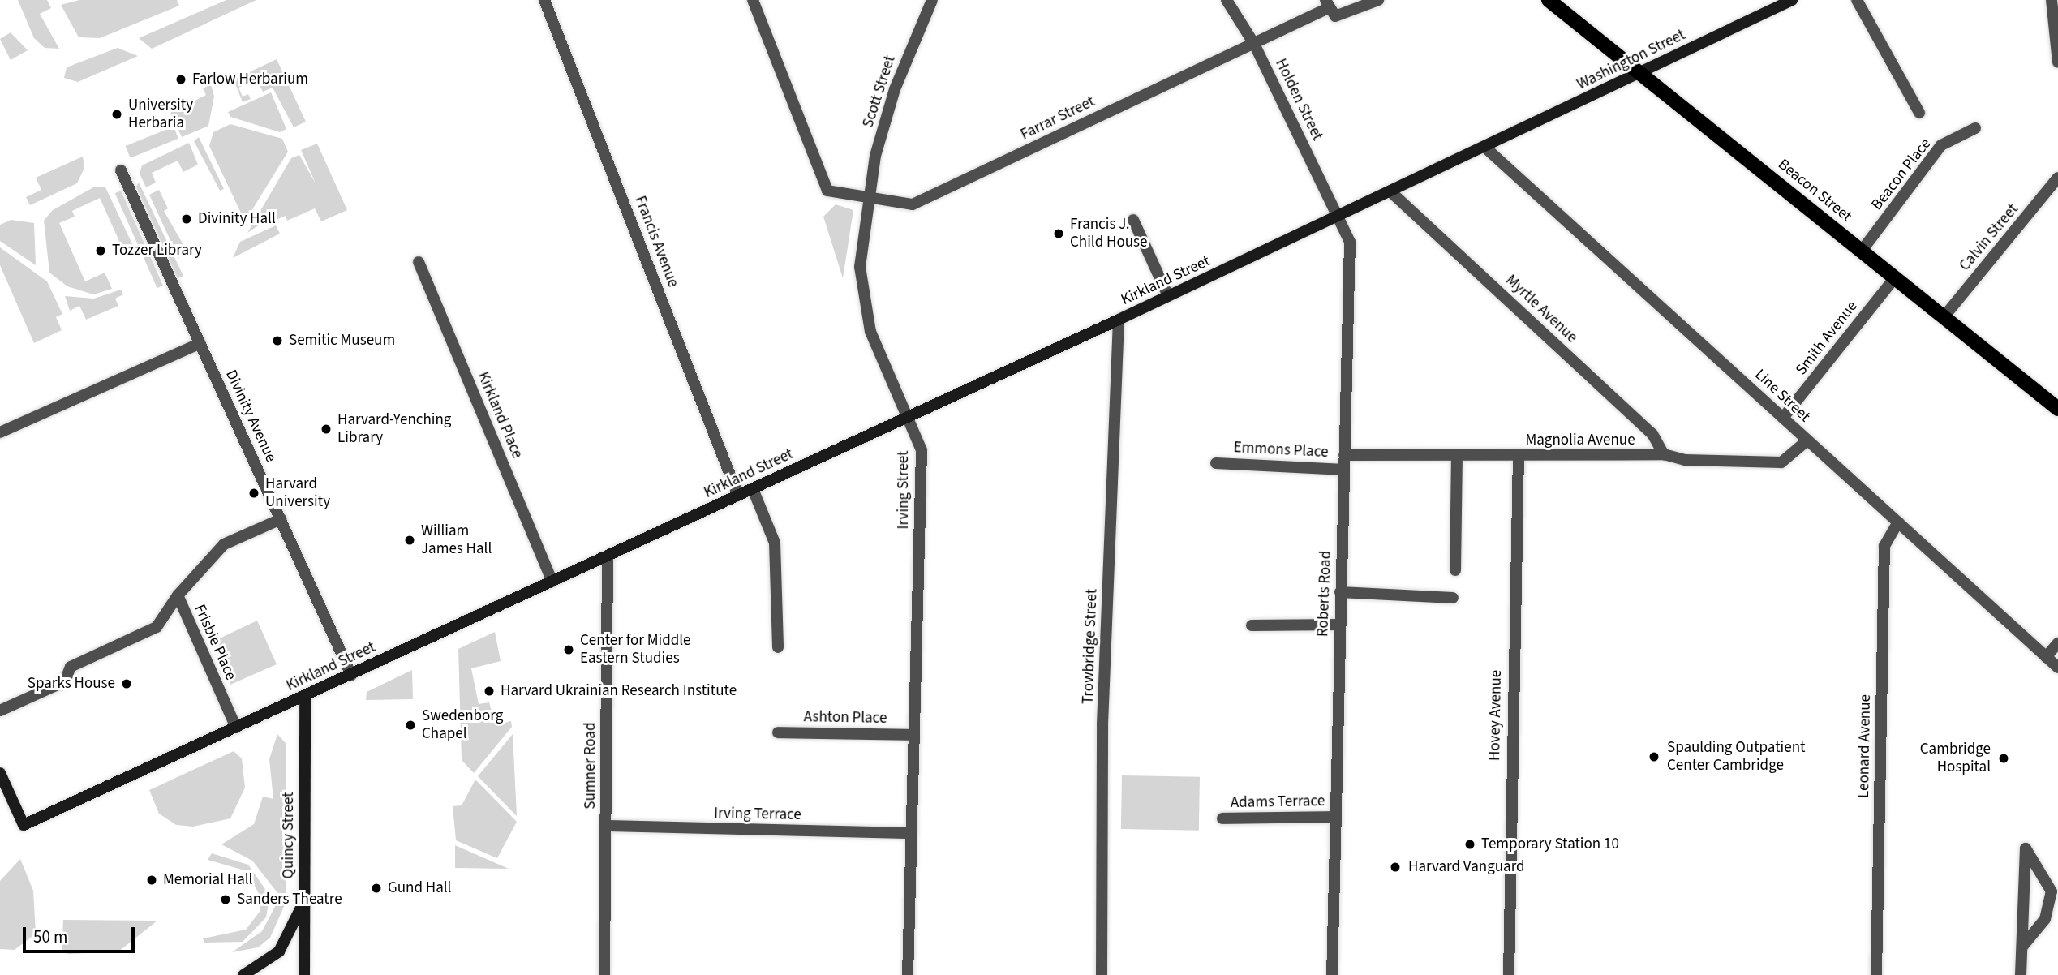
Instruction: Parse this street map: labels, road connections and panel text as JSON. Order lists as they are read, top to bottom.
{
  "streets": {
    "main road": [
      "Washington Street",
      "Beacon Street",
      "Kirkland Street",
      "Quincy Street"
    ],
    "street": [
      "Scott Street",
      "Holden Street",
      "Farrar Street",
      "Beacon Place",
      "Calvin Street",
      "Francis Avenue",
      "Myrtle Avenue",
      "Smith Avenue",
      "Line Street",
      "Kirkland Place",
      "Divinity Avenue",
      "Magnolia Avenue",
      "Emmons Place",
      "Irving Street",
      "Roberts Road",
      "Frisbie Place",
      "Trowbridge Street",
      "Hovey Avenue",
      "Ashton Place",
      "Leonard Avenue",
      "Sumner Road",
      "Adams Terrace",
      "Irving Terrace"
    ]
  },
  "crossings": [
    ["Washington Street", "Beacon Street"],
    ["Washington Street", "Kirkland Street"],
    ["Washington Street", "Line Street"],
    ["Scott Street", "Farrar Street"],
    ["Scott Street", "Irving Street"],
    ["Holden Street", "Farrar Street"],
    ["Holden Street", "Kirkland Street"],
    ["Holden Street", "Roberts Road"],
    ["Farrar Street", "Irving Street"],
    ["Beacon Place", "Beacon Street"],
    ["Beacon Street", "Calvin Street"],
    ["Beacon Street", "Smith Avenue"],
    ["Francis Avenue", "Kirkland Street"],
    ["Kirkland Street", "Myrtle Avenue"],
    ["Kirkland Street", "Line Street"],
    ["Kirkland Street", "Kirkland Place"],
    ["Kirkland Street", "Divinity Avenue"],
    ["Kirkland Street", "Irving Street"],
    ["Kirkland Street", "Roberts Road"],
    ["Kirkland Street", "Frisbie Place"],
    ["Kirkland Street", "Trowbridge Street"],
    ["Kirkland Street", "Sumner Road"],
    ["Kirkland Street", "Quincy Street"],
    ["Myrtle Avenue", "Magnolia Avenue"],
    ["Smith Avenue", "Line Street"],
    ["Line Street", "Magnolia Avenue"],
    ["Line Street", "Leonard Avenue"],
    ["Divinity Avenue", "Frisbie Place"],
    ["Magnolia Avenue", "Roberts Road"],
    ["Magnolia Avenue", "Hovey Avenue"],
    ["Emmons Place", "Roberts Road"],
    ["Irving Street", "Ashton Place"],
    ["Irving Street", "Irving Terrace"],
    ["Roberts Road", "Adams Terrace"],
    ["Sumner Road", "Irving Terrace"]
  ],
  "places": [
    "Farlow Herbarium",
    "University Herbaria",
    "Divinity Hall",
    "Francis J. Child House",
    "Tozzer Library",
    "Semitic Museum",
    "Harvard-Yenching Library",
    "Harvard University",
    "William James Hall",
    "Center for Middle Eastern Studies",
    "Sparks House",
    "Harvard Ukrainian Research Institute",
    "Swedenborg Chapel",
    "Spaulding Outpatient Center Cambridge",
    "Cambridge Hospital",
    "Temporary Station 10",
    "Harvard Vanguard",
    "Memorial Hall",
    "Gund Hall",
    "Sanders Theatre"
  ],
  "scale_bar": "50 m"
}
